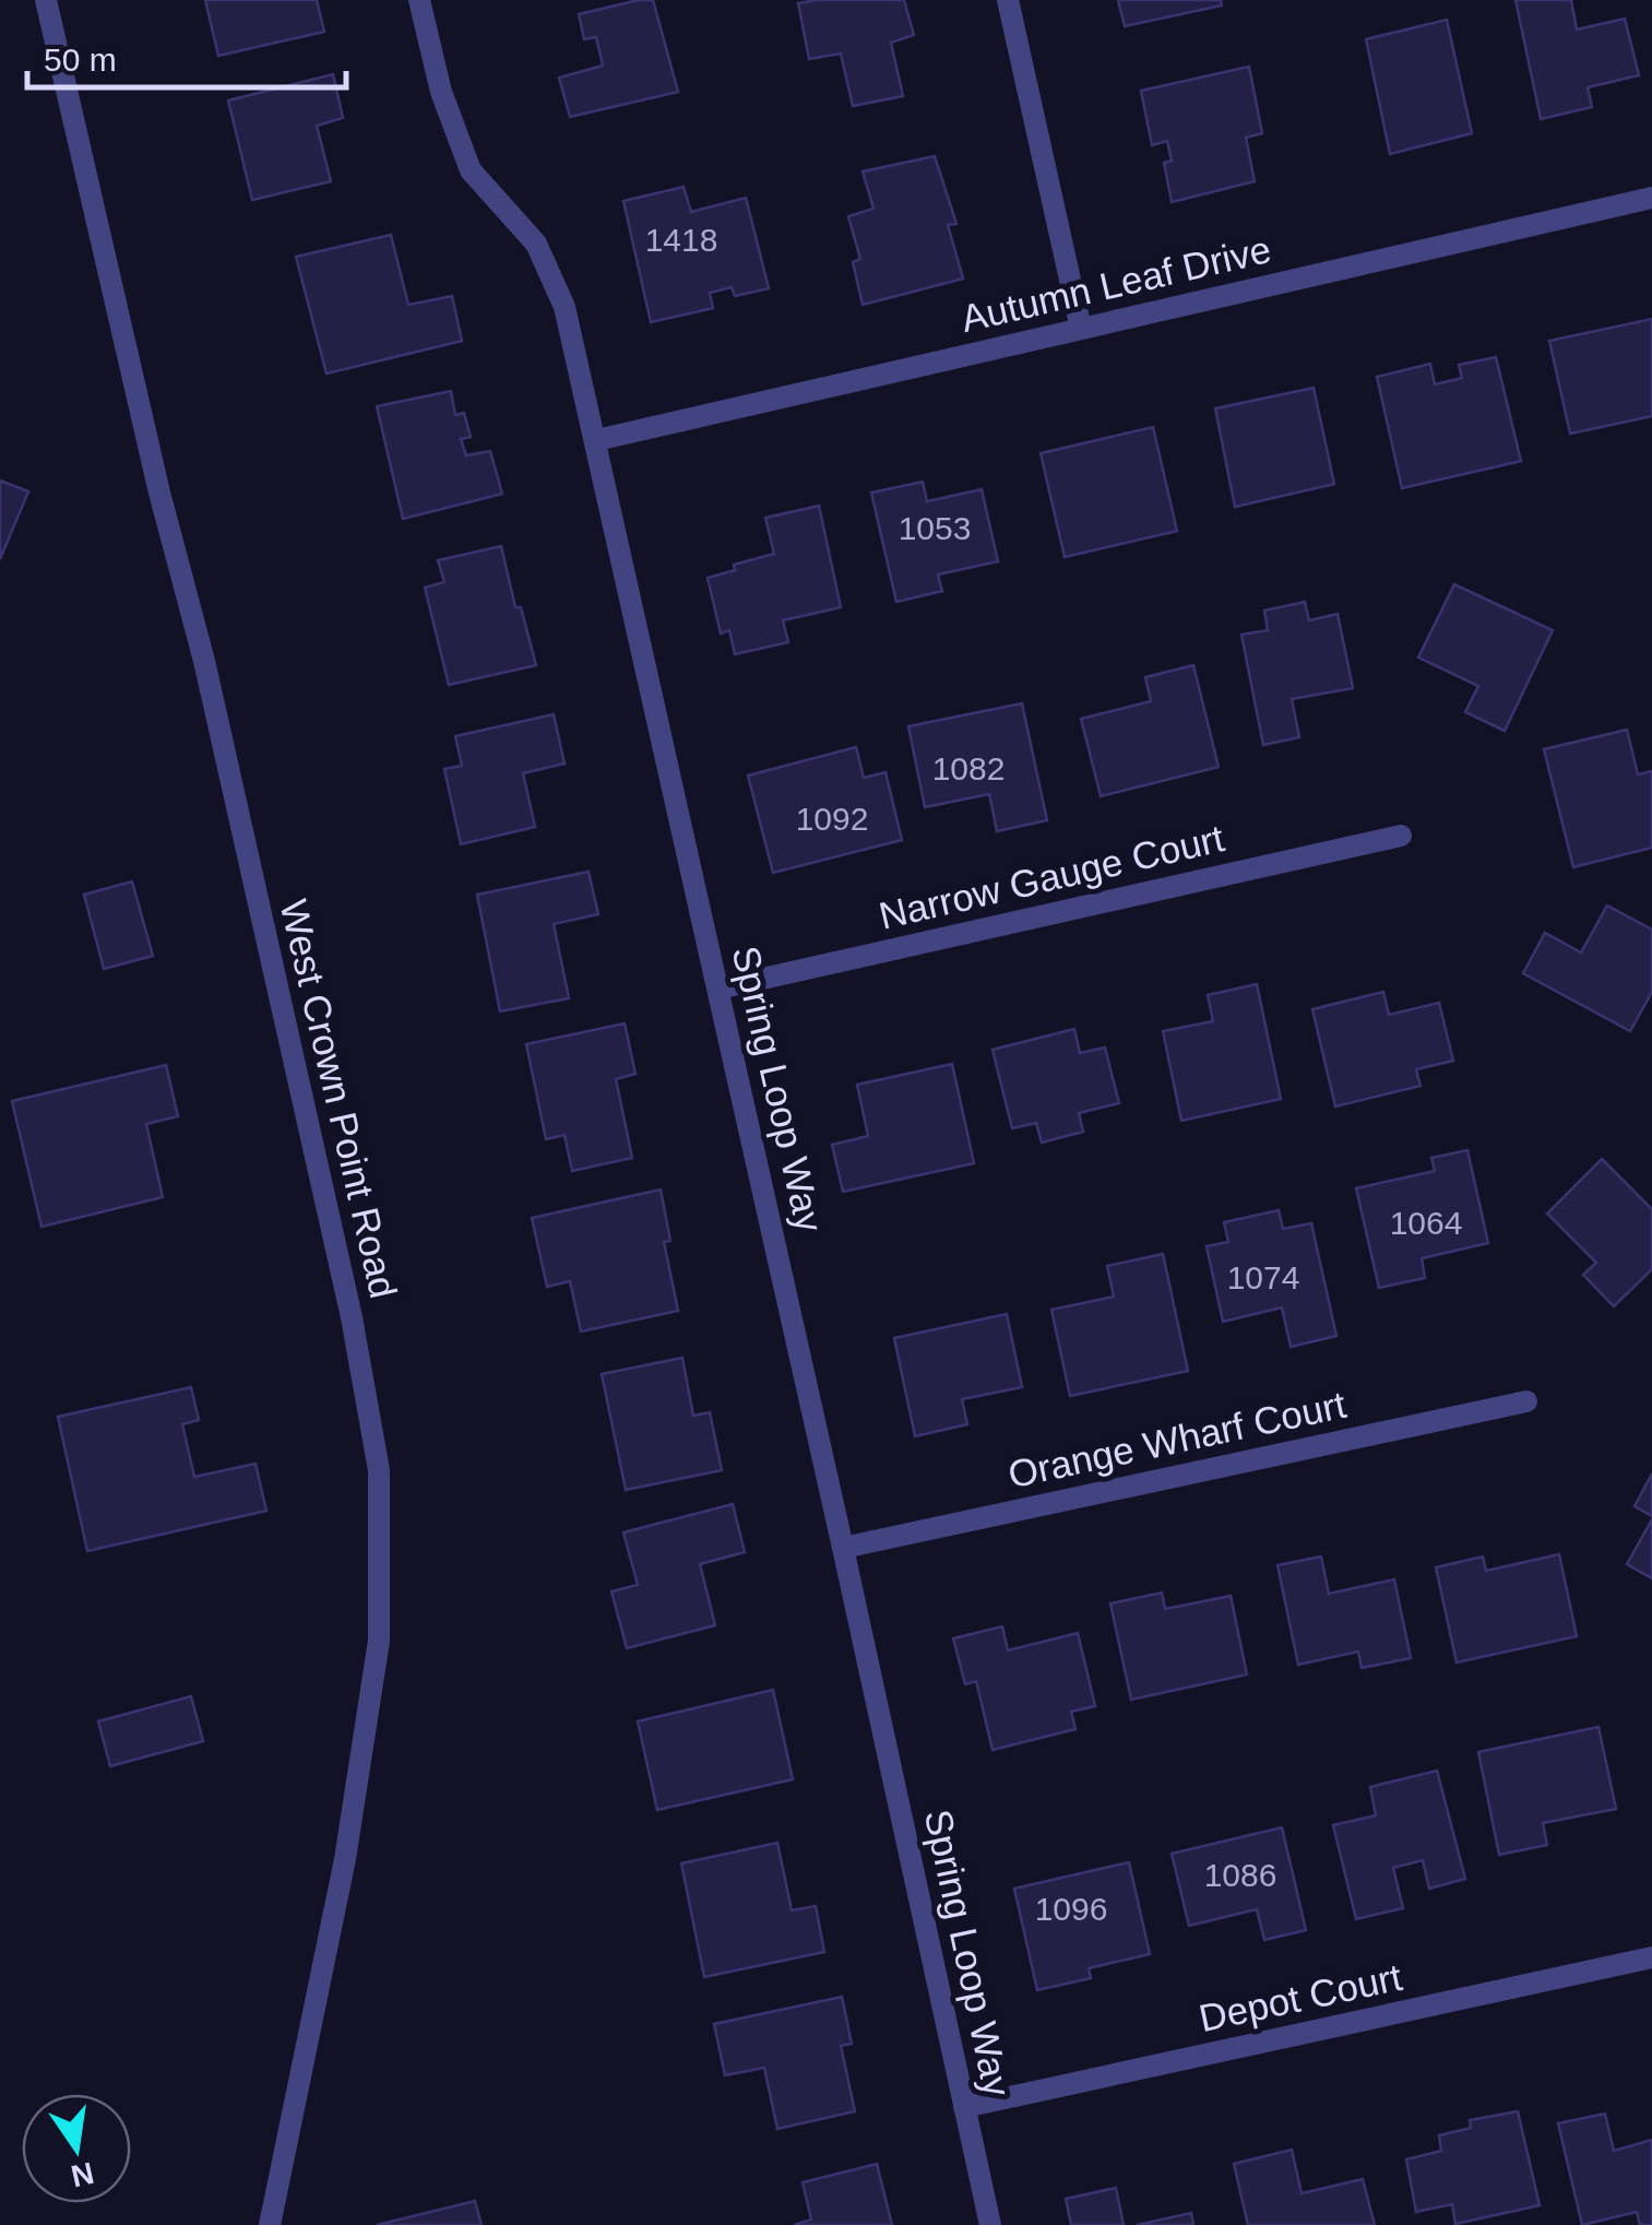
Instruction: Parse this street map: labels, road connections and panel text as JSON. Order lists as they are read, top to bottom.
{
  "streets": {
    "street": [
      "Autumn Leaf Drive",
      "Narrow Gauge Court",
      "Spring Loop Way",
      "West Crown Point Road",
      "Orange Wharf Court",
      "Depot Court"
    ]
  },
  "crossings": [
    ["Autumn Leaf Drive", "Spring Loop Way"],
    ["Narrow Gauge Court", "Spring Loop Way"],
    ["Spring Loop Way", "Orange Wharf Court"],
    ["Spring Loop Way", "Depot Court"]
  ],
  "house_numbers": [
    "1418",
    "1053",
    "1082",
    "1092",
    "1064",
    "1074",
    "1086",
    "1096"
  ],
  "scale_bar": "50 m",
  "north": "bottom"
}
